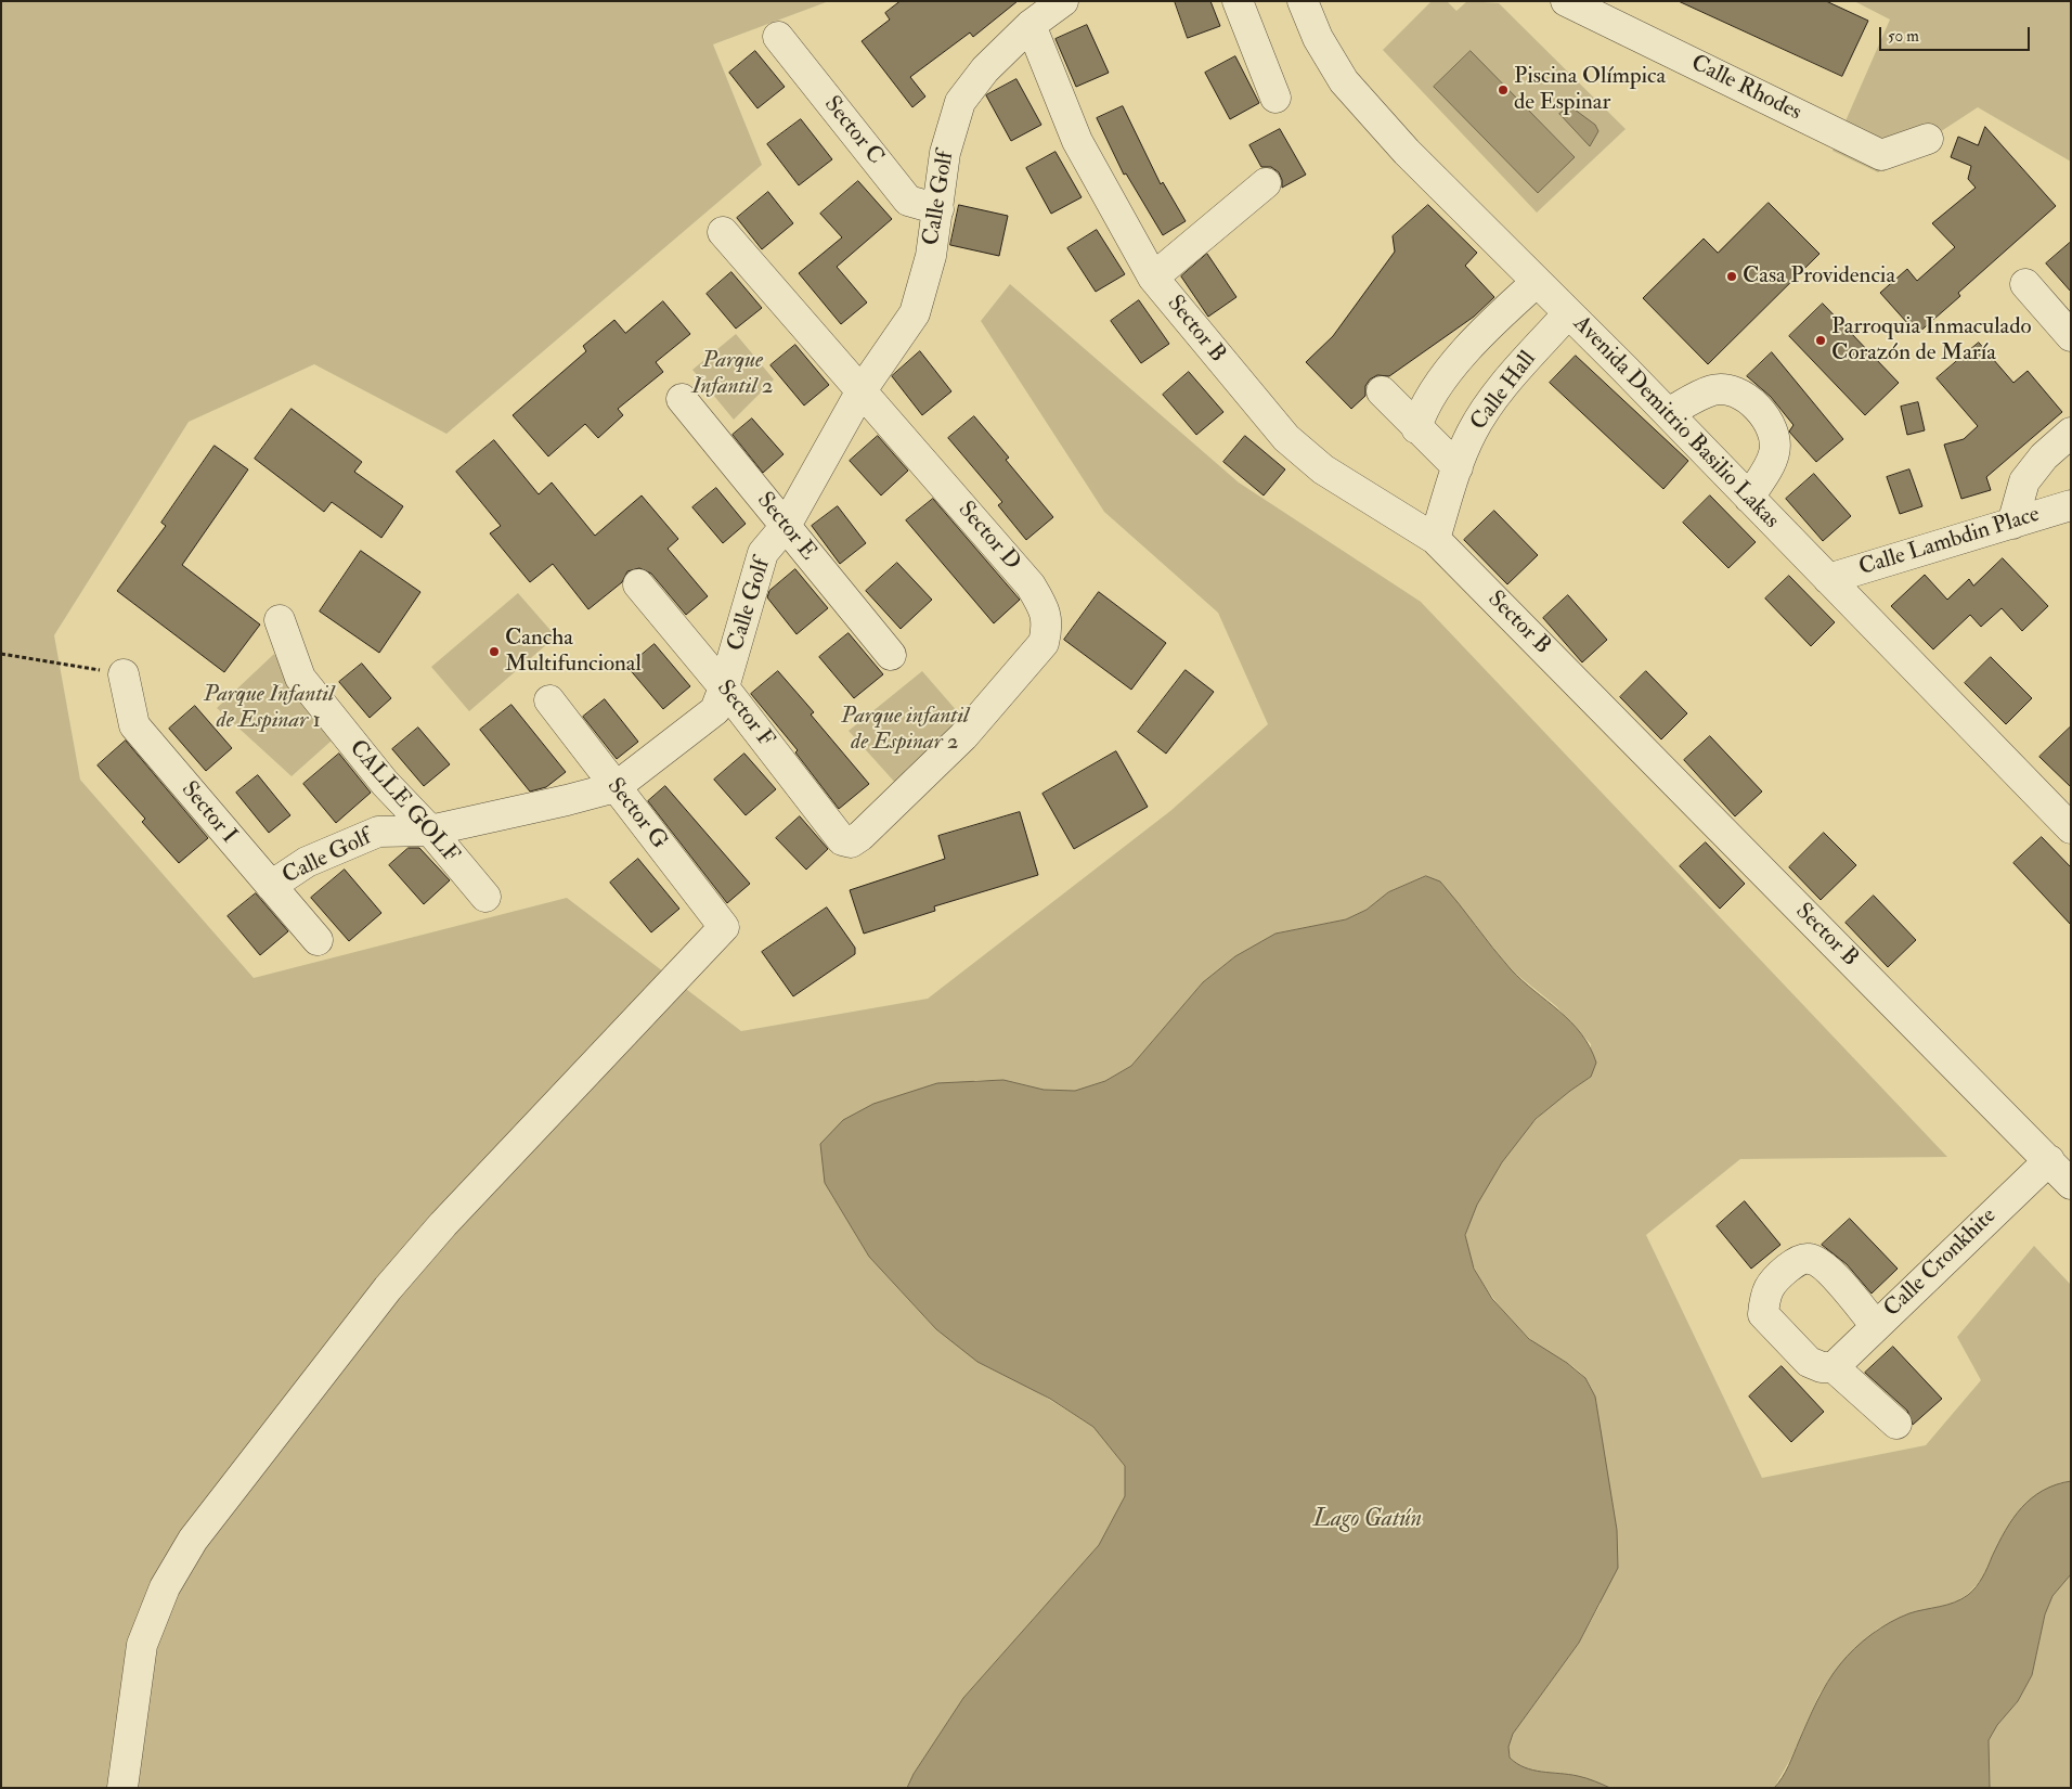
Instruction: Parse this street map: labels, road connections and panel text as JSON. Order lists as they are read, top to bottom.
{
  "streets": {
    "street": [
      "Calle Rhodes",
      "Sector C",
      "Calle Golf",
      "Sector B",
      "Calle Hall",
      "Avenida Demitrio Basilio Lakas",
      "Sector E",
      "Sector D",
      "Calle Lambdin Place",
      "Sector F",
      "CALLE GOLF",
      "Sector I",
      "Sector G",
      "Calle Cronkhite"
    ]
  },
  "crossings": [
    ["Sector C", "Calle Golf"],
    ["Calle Golf", "Sector B"],
    ["Calle Golf", "Sector E"],
    ["Calle Golf", "Sector D"],
    ["Calle Golf", "Sector F"],
    ["Calle Golf", "CALLE GOLF"],
    ["Calle Golf", "Sector I"],
    ["Calle Golf", "Sector G"],
    ["Sector B", "Calle Hall"],
    ["Sector B", "Calle Cronkhite"],
    ["Calle Hall", "Avenida Demitrio Basilio Lakas"],
    ["Avenida Demitrio Basilio Lakas", "Calle Lambdin Place"],
    ["Sector D", "Sector F"]
  ],
  "water": ["Lago Gatún"],
  "parks": ["Parque Infantil 2", "Parque Infantil de Espinar 1", "Parque infantil de Espinar 2"],
  "places": [
    "Piscina Olímpica de Espinar",
    "Casa Providencia",
    "Parroquia Inmaculado Corazón de María",
    "Cancha Multifuncional"
  ],
  "scale_bar": "50 m"
}
